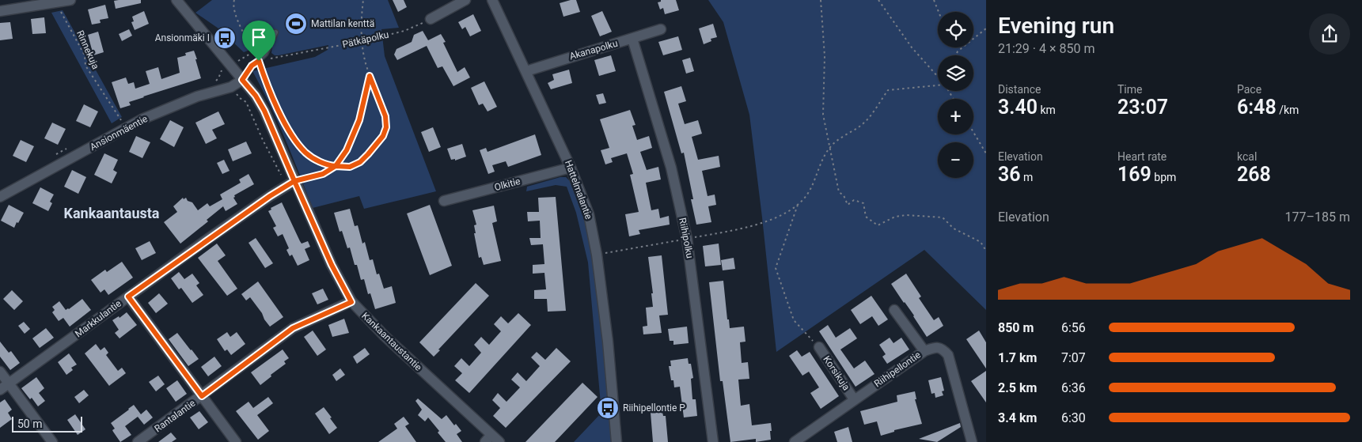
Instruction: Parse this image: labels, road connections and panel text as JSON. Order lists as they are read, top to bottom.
{
  "streets": {
    "street": [
      "Akanapolku",
      "Ansionmäentie",
      "Olkitie",
      "Hattelmalantie",
      "Riihipolku",
      "Markkulantie",
      "Kankaantaustantie",
      "Riihipellontie",
      "Korsikuja",
      "Rantalantie"
    ],
    "path": ["Pätkäpolku", "Rinnekuja"]
  },
  "crossings": [
    ["Akanapolku", "Hattelmalantie"],
    ["Akanapolku", "Riihipolku"],
    ["Ansionmäentie", "Kankaantaustantie"],
    ["Olkitie", "Hattelmalantie"],
    ["Markkulantie", "Kankaantaustantie"],
    ["Kankaantaustantie", "Rantalantie"],
    ["Riihipellontie", "Korsikuja"]
  ],
  "districts": ["Kankaantausta"],
  "places": {
    "sports": ["Mattilan kenttä"],
    "bus stop": ["Ansionmäki I", "Riihipellontie P"]
  },
  "scale_bar": "50 m",
  "page": {
    "heading": ["Evening run", "21:29 · 4 × 850 m"],
    "map_buttons": ["+", "−"],
    "stats": [
      ["Distance", "3.40 km"],
      ["Time", "23:07"],
      ["Pace", "6:48 /km"],
      ["Elevation", "36 m"],
      ["Heart rate", "169 bpm"],
      ["kcal", "268"]
    ],
    "chart": ["Elevation", "177–185 m"],
    "list": [
      {
        "name": "850 m",
        "note": "6:56"
      },
      {
        "name": "1.7 km",
        "note": "7:07"
      },
      {
        "name": "2.5 km",
        "note": "6:36"
      },
      {
        "name": "3.4 km",
        "note": "6:30"
      }
    ],
    "scale": "50 m"
  }
}
